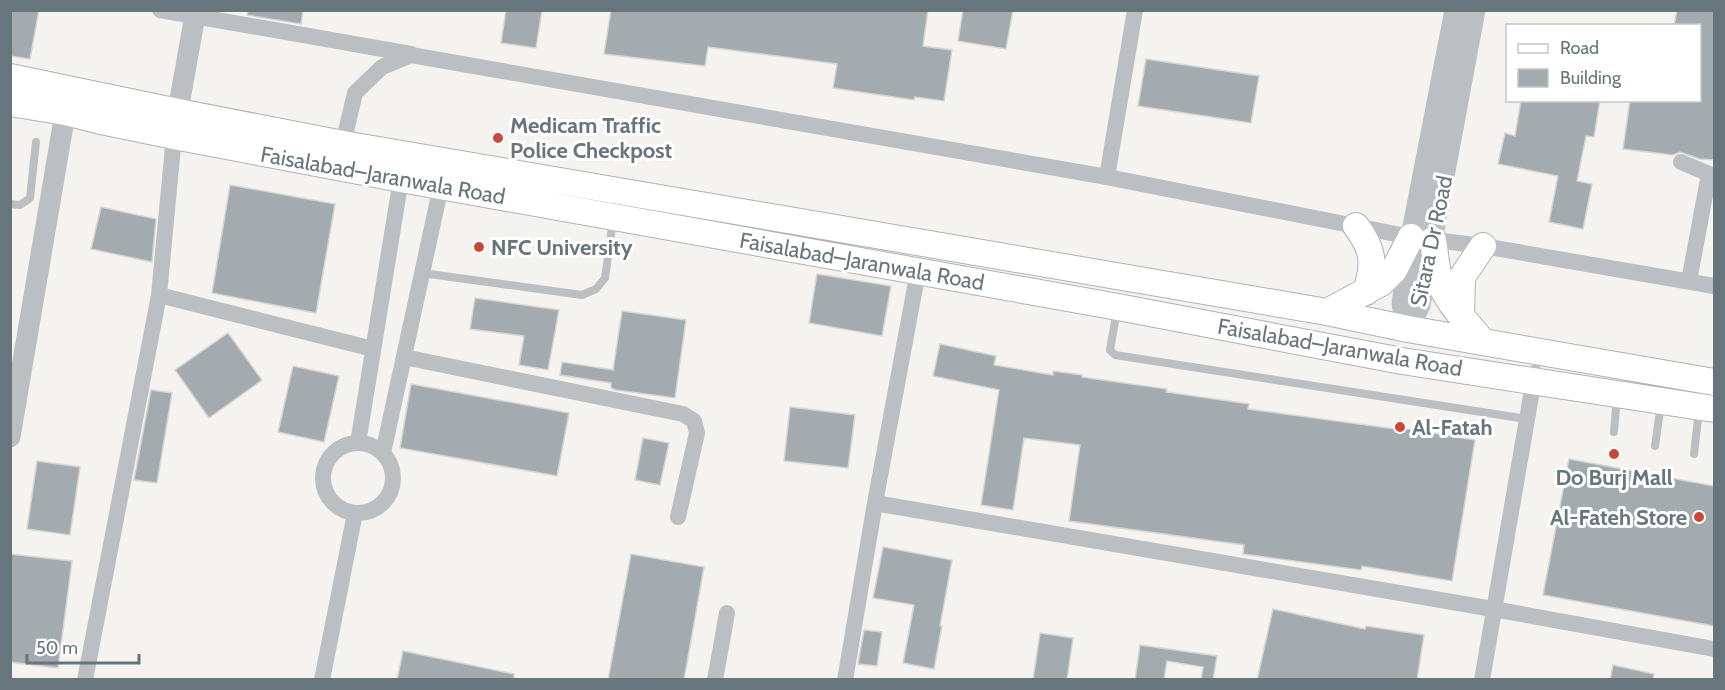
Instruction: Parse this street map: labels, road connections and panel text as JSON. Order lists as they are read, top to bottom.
{
  "streets": {
    "main road": ["Faisalabad–Jaranwala Road"],
    "street": ["Sitara Dr Road"]
  },
  "crossings": [
    ["Faisalabad–Jaranwala Road", "Sitara Dr Road"]
  ],
  "places": [
    "Medicam Traffic Police Checkpost",
    "NFC University",
    "Al-Fatah",
    "Do Burj Mall",
    "Al-Fateh Store"
  ],
  "legend": ["Road", "Building"],
  "scale_bar": "50 m"
}
